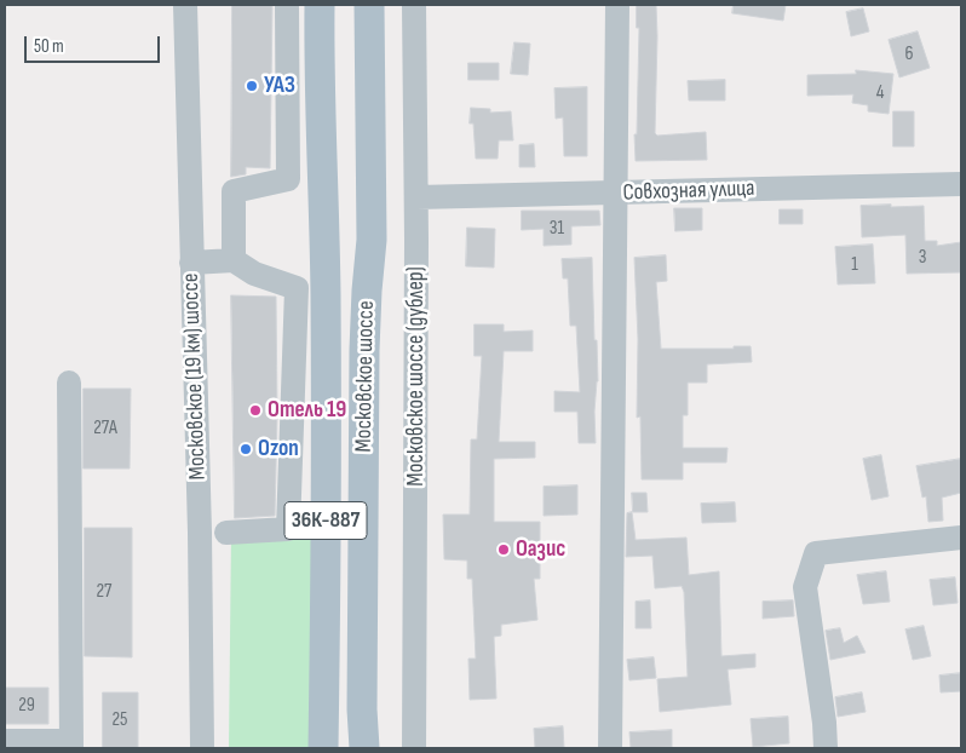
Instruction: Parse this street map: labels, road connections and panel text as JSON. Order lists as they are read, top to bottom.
{
  "streets": {
    "main road": ["Московское шоссе", "36К-887"],
    "street": ["Совхозная улица", "Московское (19 км) шоссе", "Московское шоссе (дублер)"]
  },
  "crossings": [
    ["Совхозная улица", "Московское шоссе (дублер)"]
  ],
  "places": [
    "УАЗ",
    "Отель 19",
    "Ozon",
    "Оазис"
  ],
  "house_numbers": [
    "6",
    "4",
    "31",
    "3",
    "1",
    "27А",
    "27",
    "29",
    "25"
  ],
  "scale_bar": "50 m"
}
